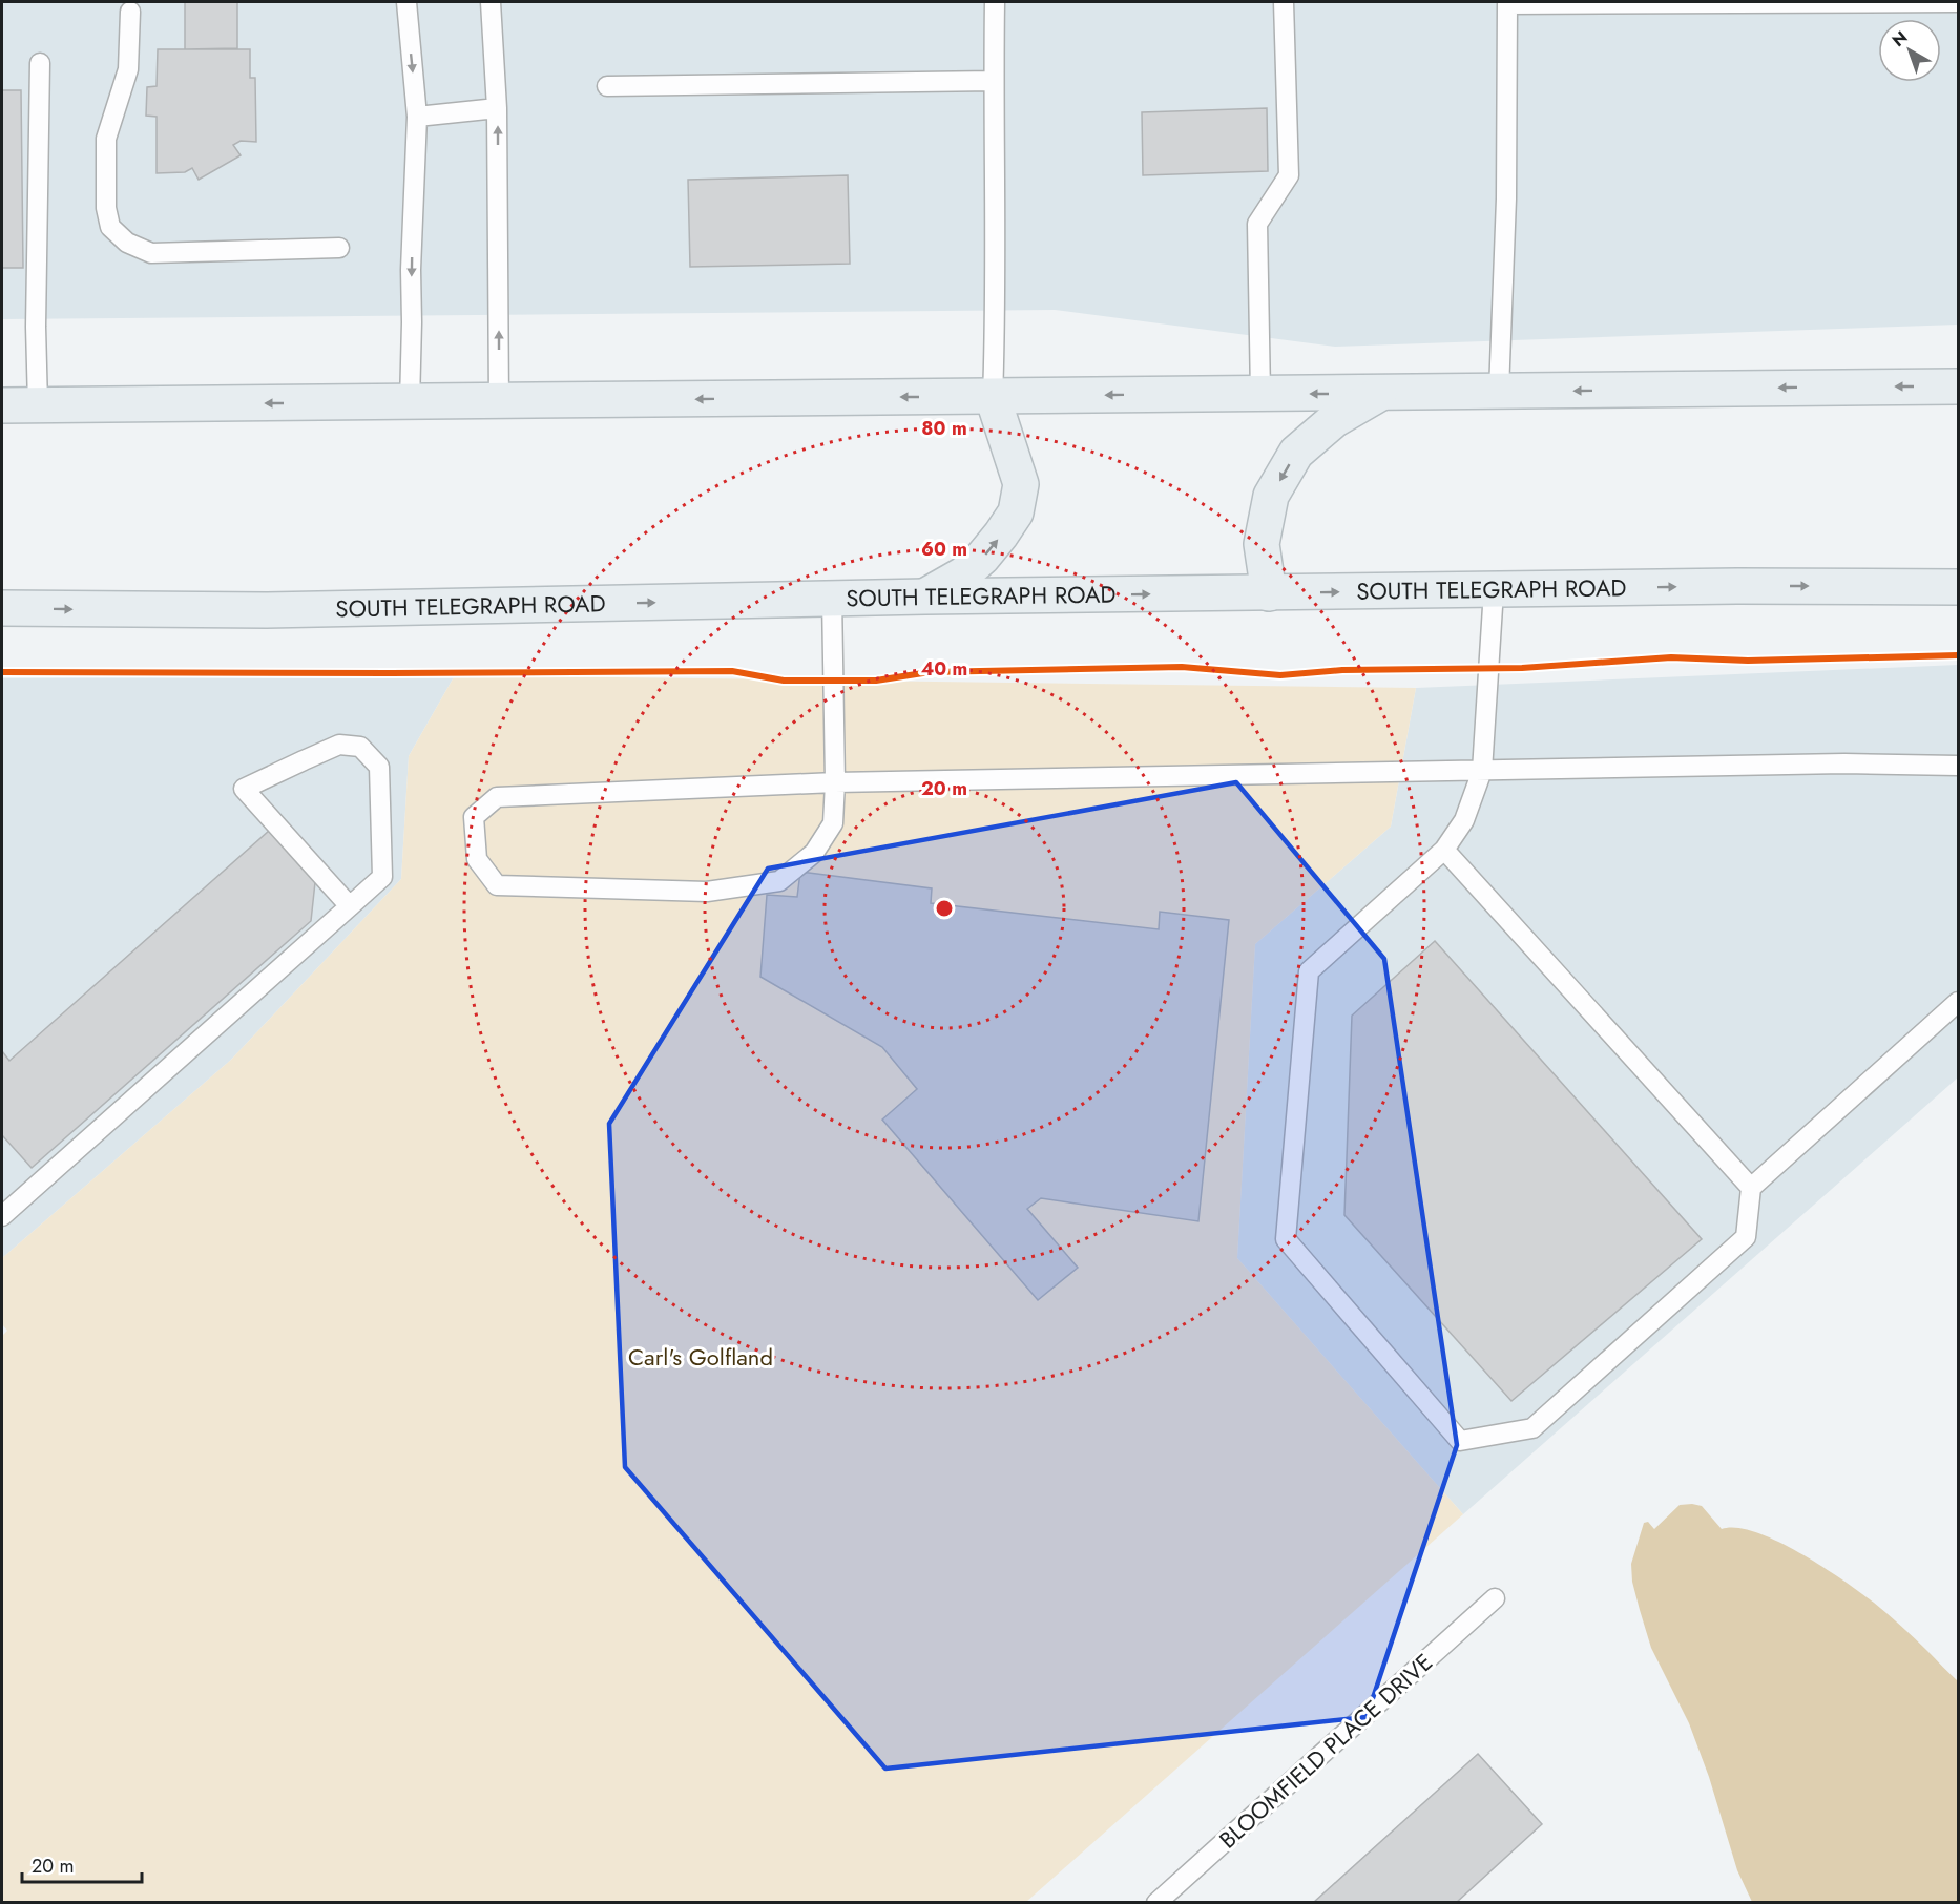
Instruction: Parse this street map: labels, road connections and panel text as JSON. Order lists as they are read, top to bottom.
{
  "streets": {
    "highway": ["SOUTH TELEGRAPH ROAD"],
    "lane": ["BLOOMFIELD PLACE DRIVE"]
  },
  "parks": ["Carl's Golfland"],
  "scale_bar": "20 m",
  "north": "top left",
  "rings": [
    "80 m",
    "60 m",
    "40 m",
    "20 m"
  ]
}
